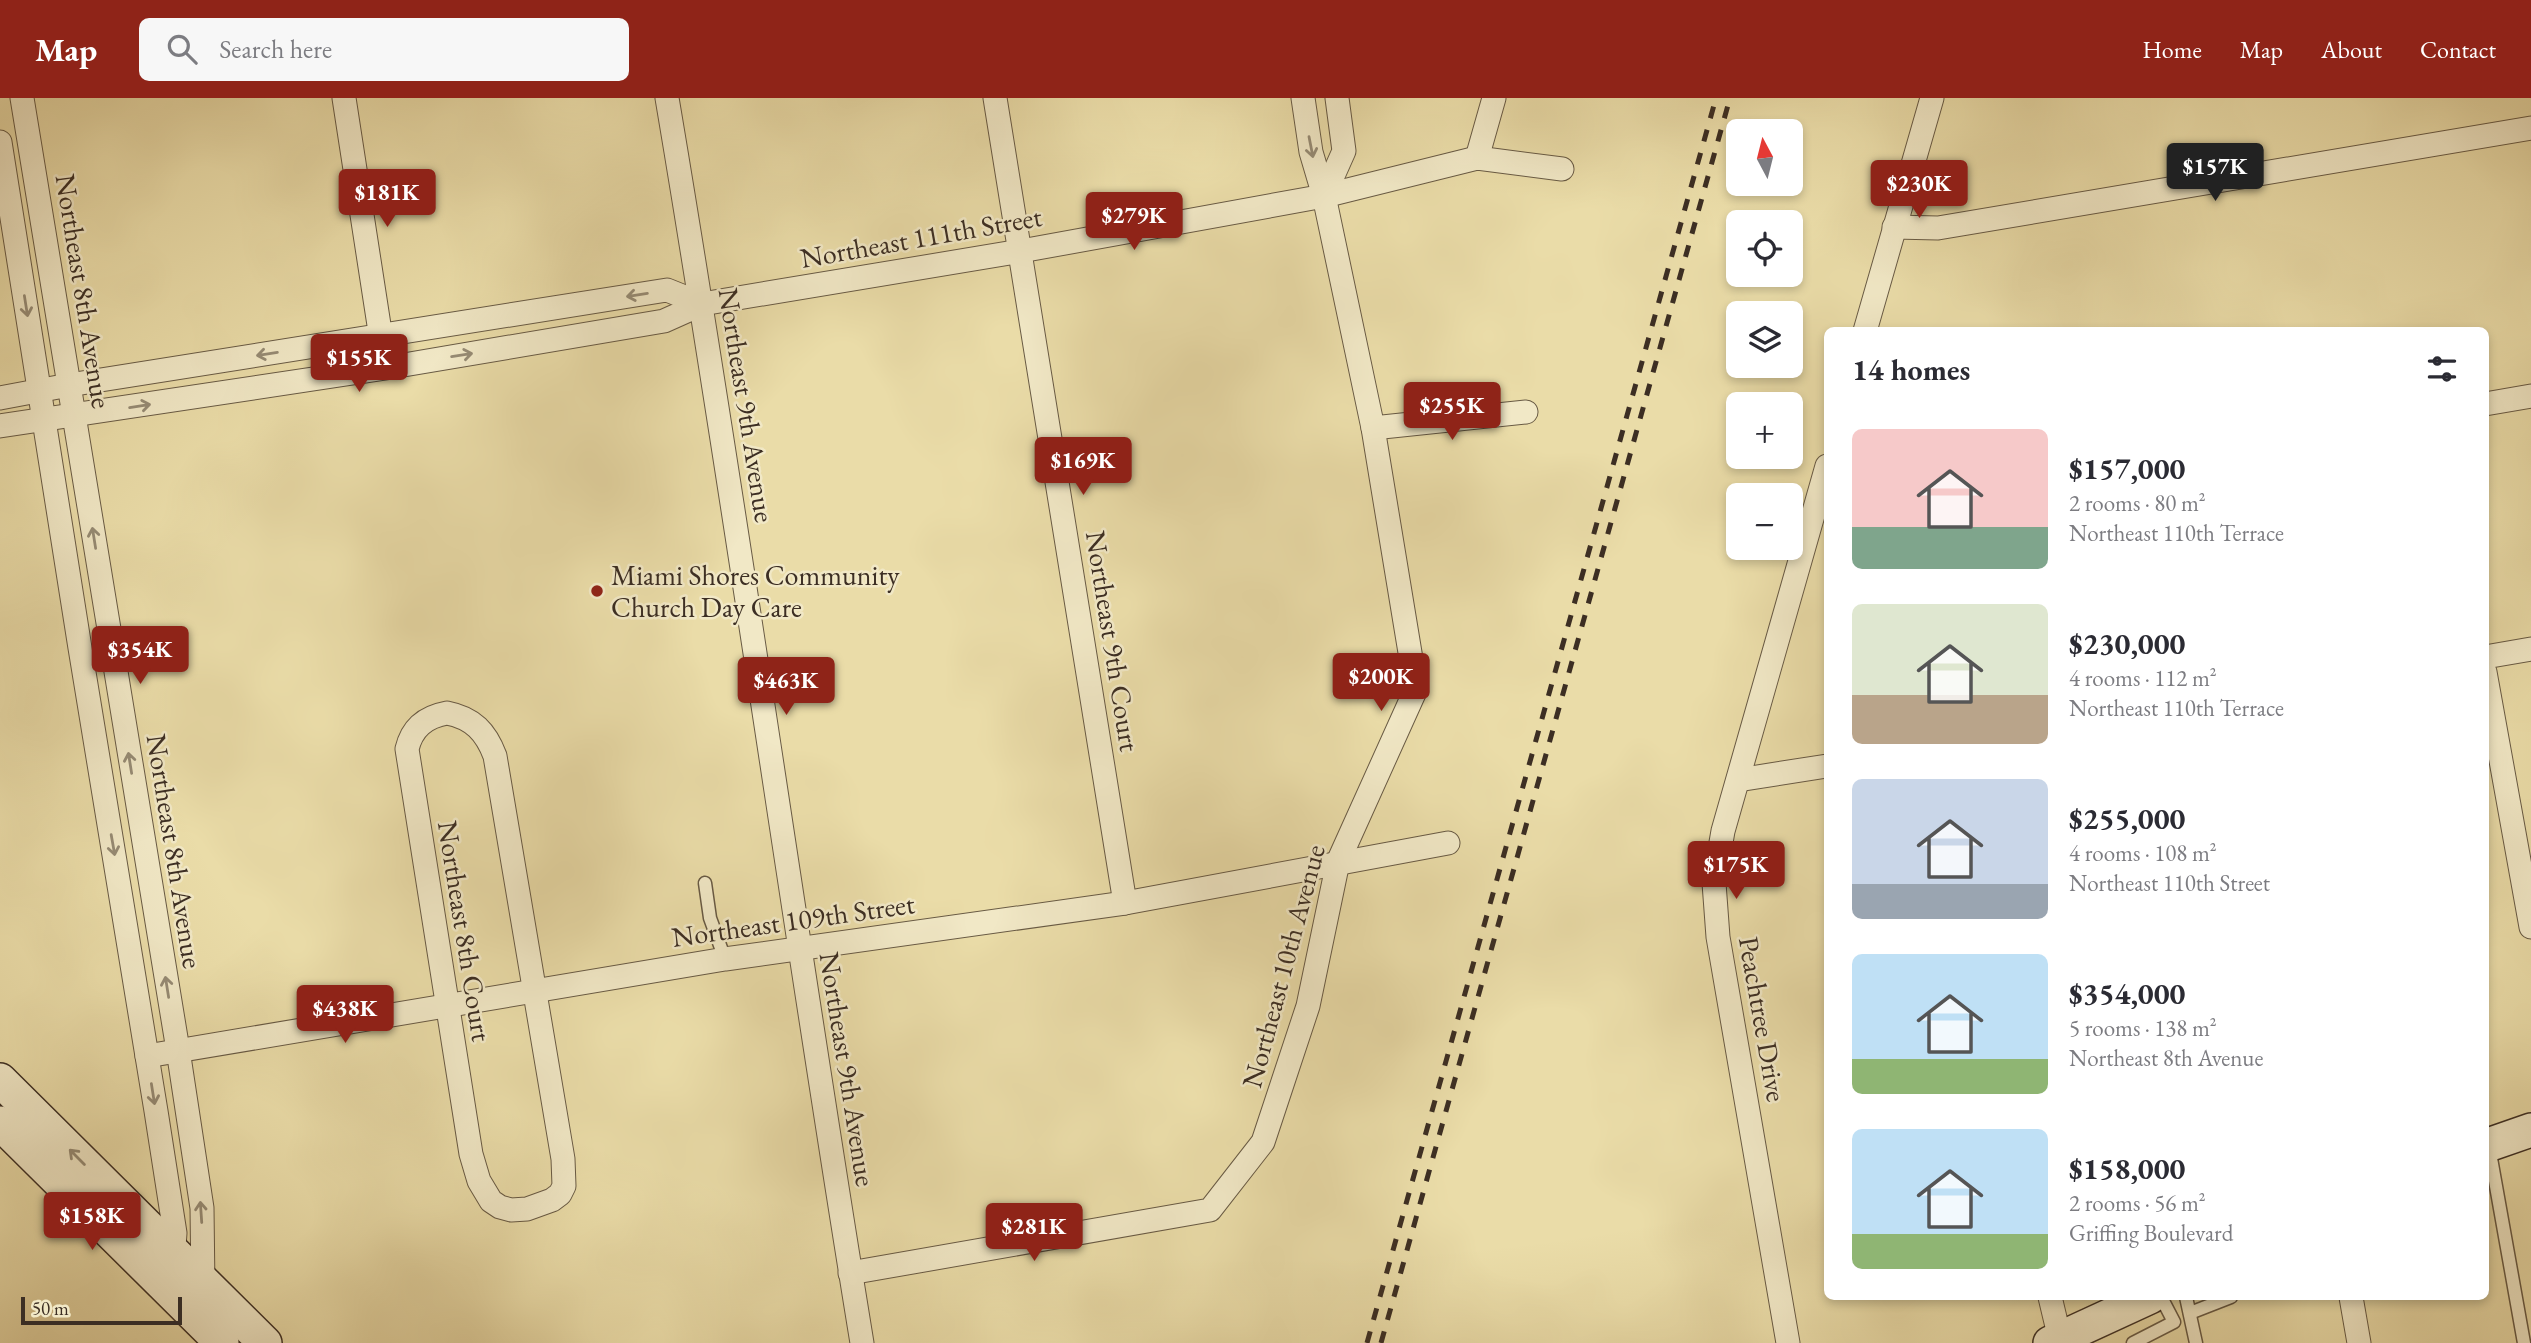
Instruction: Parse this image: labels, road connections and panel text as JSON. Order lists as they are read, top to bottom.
{
  "streets": {
    "street": [
      "Northeast 111th Street",
      "Northeast 8th Avenue",
      "Northeast 9th Avenue",
      "Northeast 9th Court",
      "Northeast 109th Street",
      "Northeast 8th Court",
      "Northeast 10th Avenue",
      "Peachtree Drive"
    ]
  },
  "crossings": [
    ["Northeast 111th Street", "Northeast 8th Avenue"],
    ["Northeast 111th Street", "Northeast 9th Avenue"],
    ["Northeast 111th Street", "Northeast 9th Court"],
    ["Northeast 111th Street", "Northeast 10th Avenue"],
    ["Northeast 8th Avenue", "Northeast 109th Street"],
    ["Northeast 9th Avenue", "Northeast 109th Street"],
    ["Northeast 9th Avenue", "Northeast 10th Avenue"],
    ["Northeast 9th Court", "Northeast 109th Street"],
    ["Northeast 109th Street", "Northeast 8th Court"],
    ["Northeast 109th Street", "Northeast 10th Avenue"]
  ],
  "places": ["Miami Shores Community Church Day Care"],
  "scale_bar": "50 m",
  "north": "top",
  "page": {
    "header": "Map",
    "search": "Search here",
    "nav": [
      "Home",
      "Map",
      "About",
      "Contact"
    ],
    "map_buttons": ["+", "−"],
    "price": [
      "$157K",
      "$230K",
      "$181K",
      "$279K",
      "$155K",
      "$255K",
      "$169K",
      "$354K",
      "$200K",
      "$463K",
      "$175K",
      "$438K",
      "$158K",
      "$281K"
    ],
    "heading": "14 homes",
    "list": [
      {
        "name": "$157,000",
        "note": "2 rooms · 80 m² · Northeast 110th Terrace"
      },
      {
        "name": "$230,000",
        "note": "4 rooms · 112 m² · Northeast 110th Terrace"
      },
      {
        "name": "$255,000",
        "note": "4 rooms · 108 m² · Northeast 110th Street"
      },
      {
        "name": "$354,000",
        "note": "5 rooms · 138 m² · Northeast 8th Avenue"
      },
      {
        "name": "$158,000",
        "note": "2 rooms · 56 m² · Griffing Boulevard"
      }
    ],
    "scale": "50 m"
  }
}
